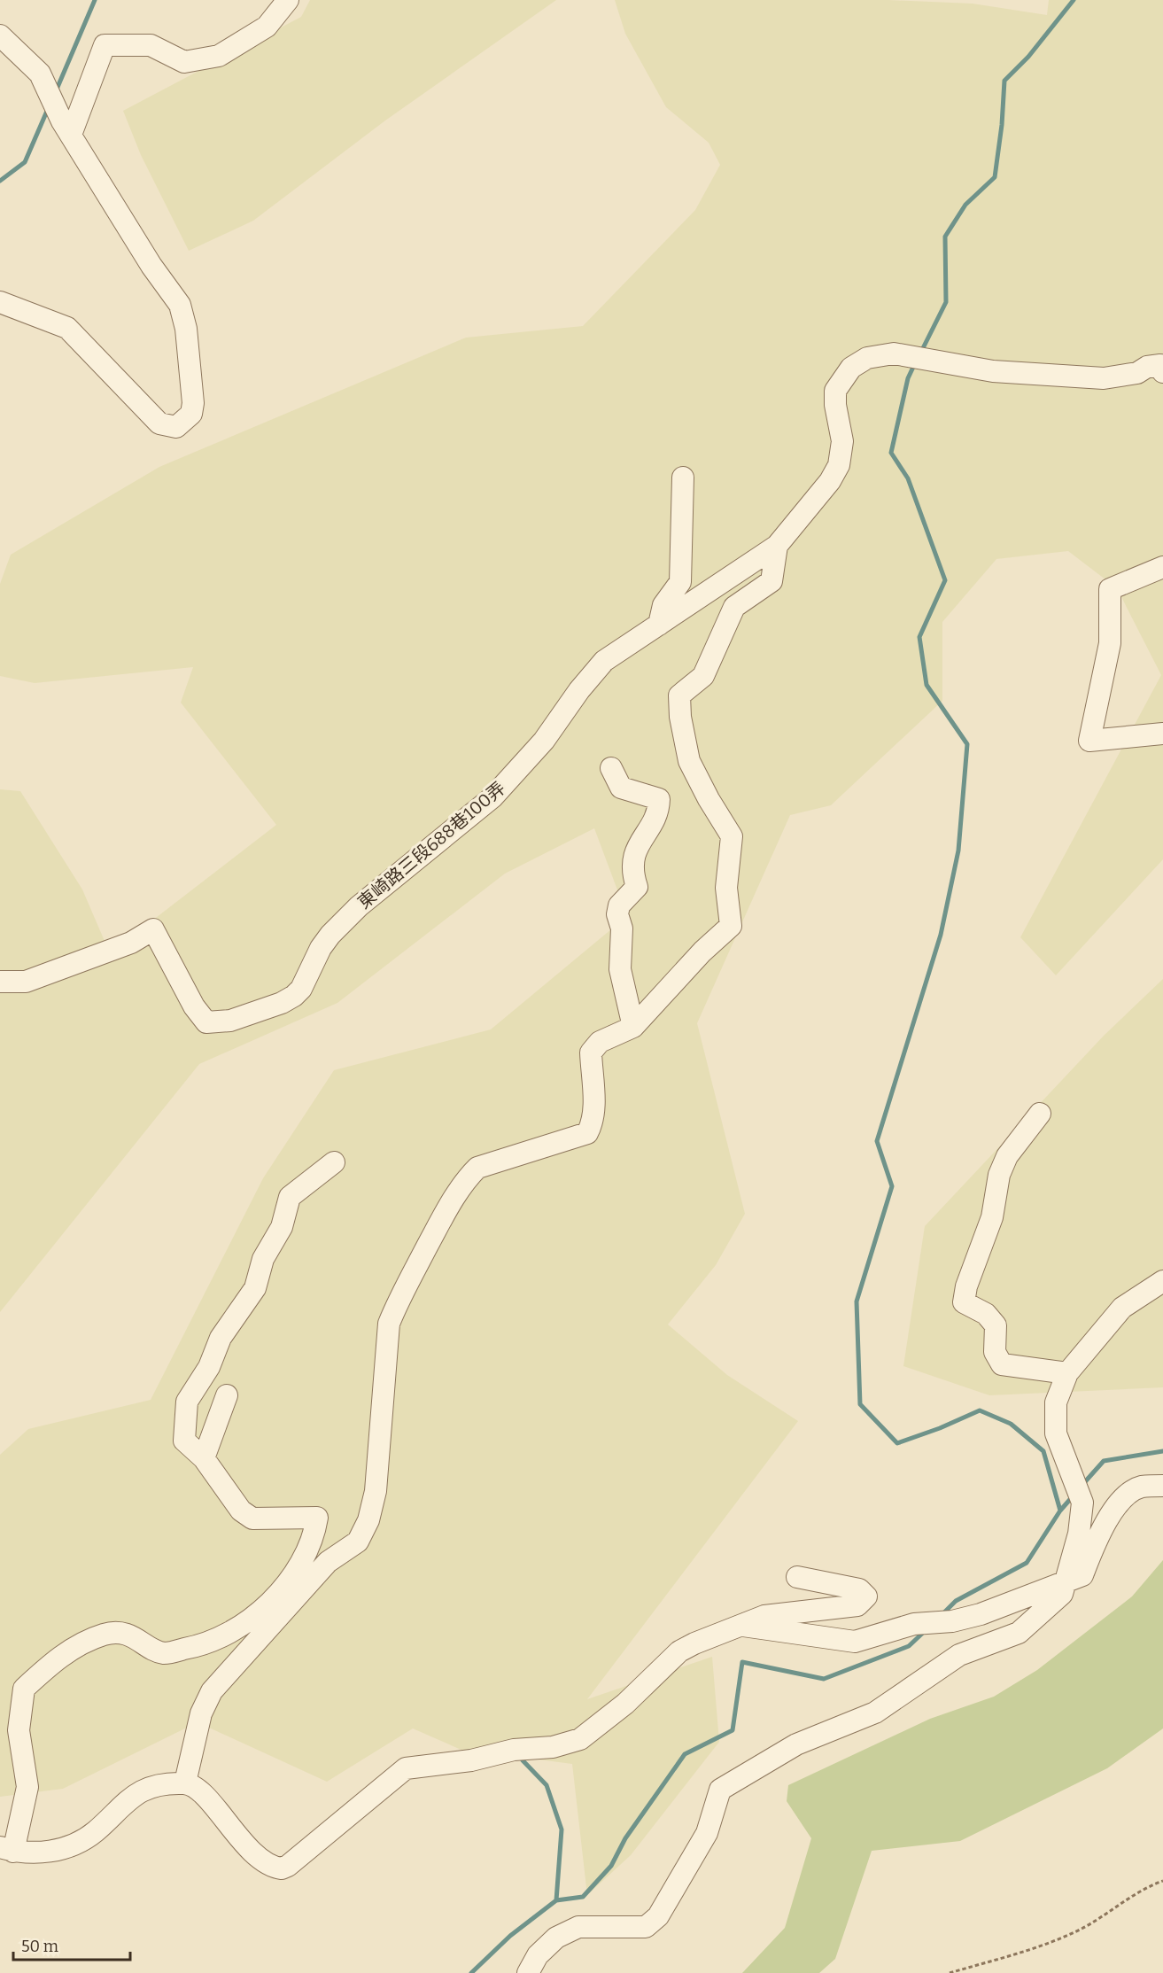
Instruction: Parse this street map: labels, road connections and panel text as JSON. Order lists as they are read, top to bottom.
{
  "streets": {
    "street": ["東崎路三段688巷100弄"]
  },
  "scale_bar": "50 m"
}
